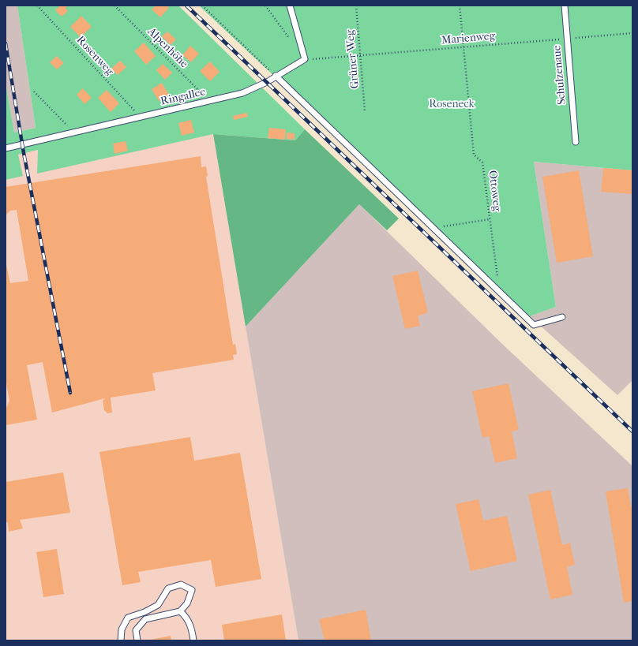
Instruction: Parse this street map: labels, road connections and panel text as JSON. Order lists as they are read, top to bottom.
{
  "streets": {
    "lane": ["Schulzenaue", "Ringallee"],
    "path": [
      "Marienweg",
      "Alpenhöhe",
      "Rosenweg",
      "Grüner Weg",
      "Ottoweg"
    ]
  },
  "crossings": [
    ["Marienweg", "Grüner Weg"],
    ["Marienweg", "Schulzenaue"],
    ["Marienweg", "Ringallee"],
    ["Marienweg", "Ottoweg"],
    ["Alpenhöhe", "Ringallee"],
    ["Rosenweg", "Ringallee"]
  ],
  "parks": ["Roseneck"]
}
